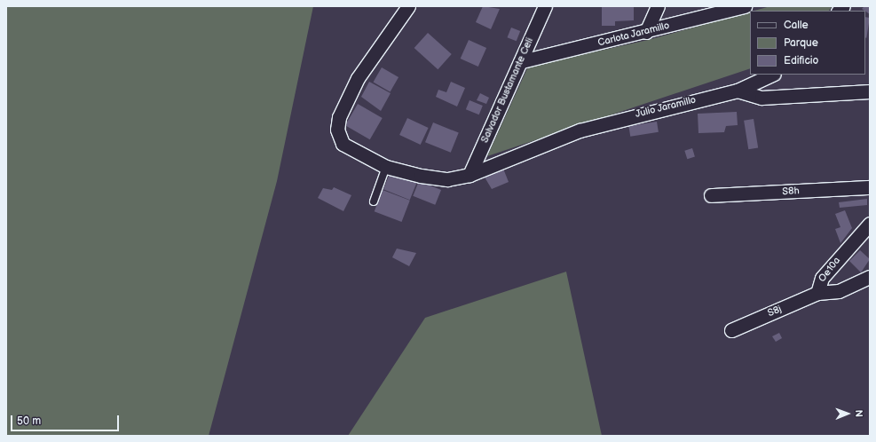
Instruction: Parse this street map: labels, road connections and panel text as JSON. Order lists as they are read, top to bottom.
{
  "streets": {
    "street": [
      "Carlota Jaramillo",
      "Salvador Bustamante Celi",
      "Julio Jaramillo",
      "S8h",
      "Oe10a",
      "S8j"
    ]
  },
  "crossings": [
    ["Carlota Jaramillo", "Salvador Bustamante Celi"],
    ["Salvador Bustamante Celi", "Julio Jaramillo"],
    ["Oe10a", "S8j"]
  ],
  "legend": ["Calle", "Parque", "Edificio"],
  "scale_bar": "50 m",
  "north": "right"
}
